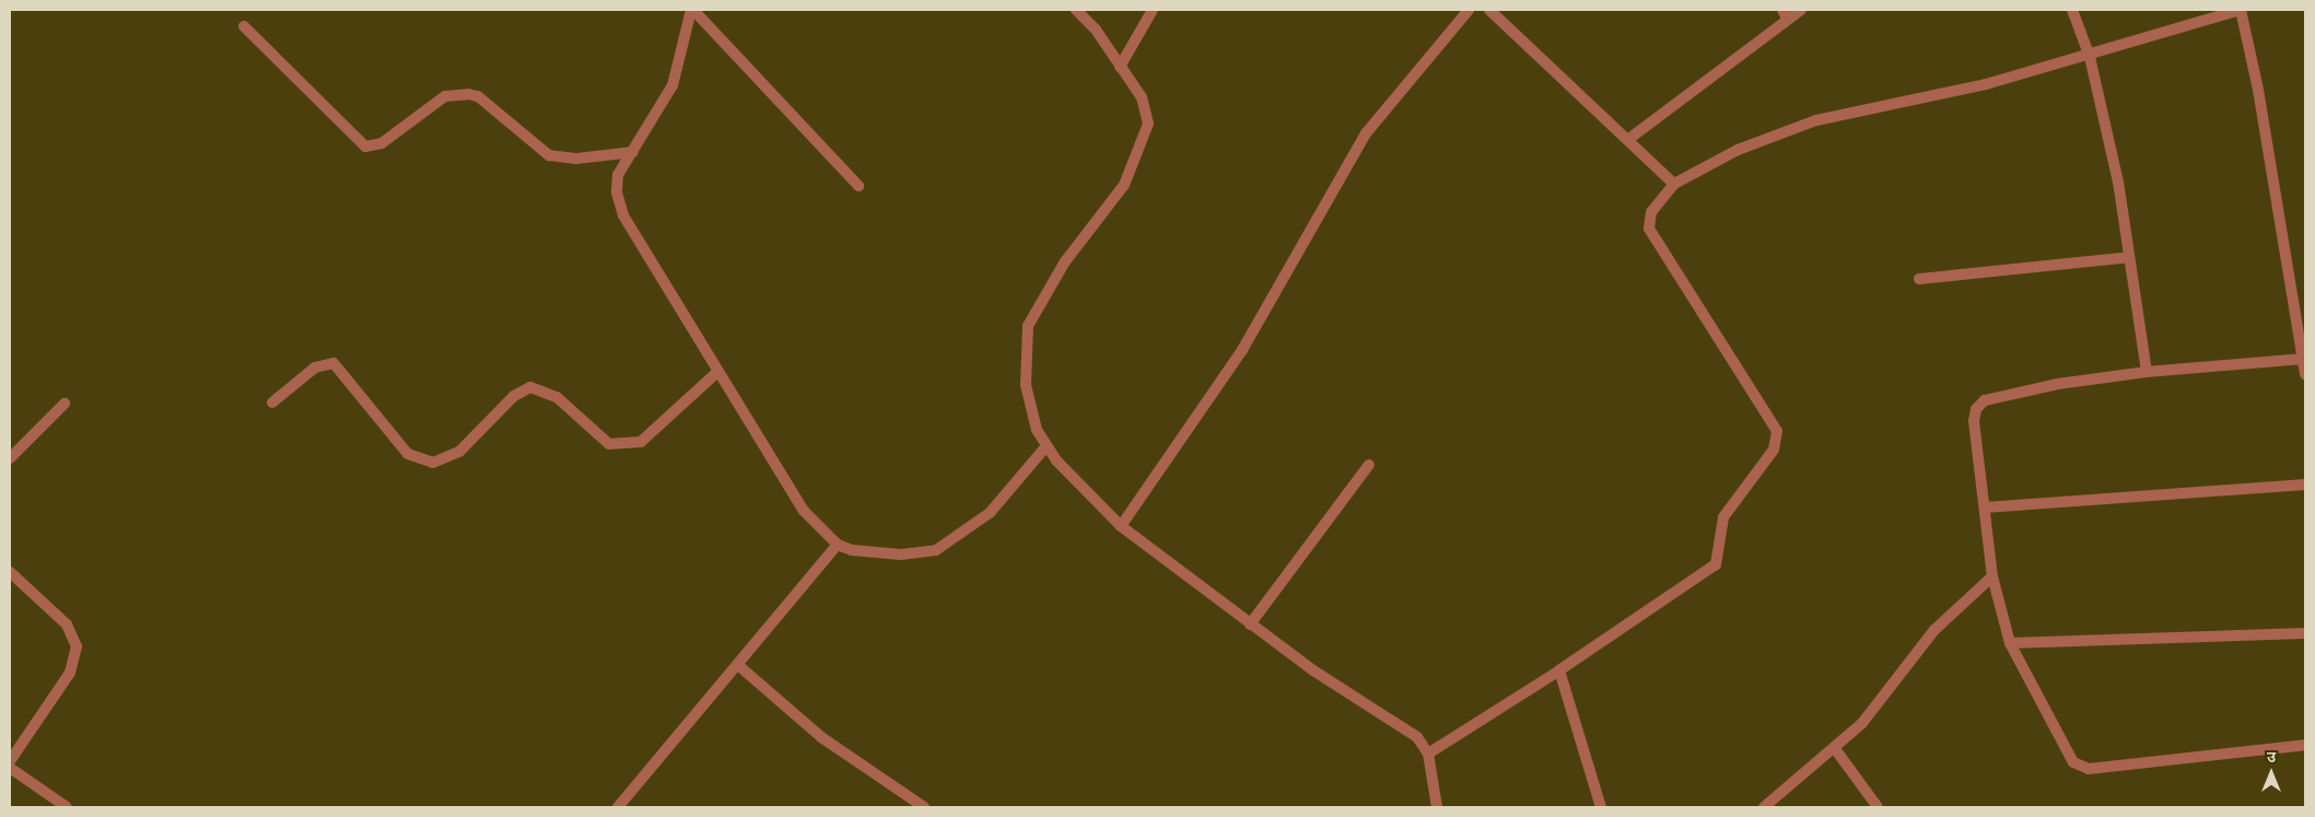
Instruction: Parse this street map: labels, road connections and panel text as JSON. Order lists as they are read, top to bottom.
{
  "north": "top"
}
